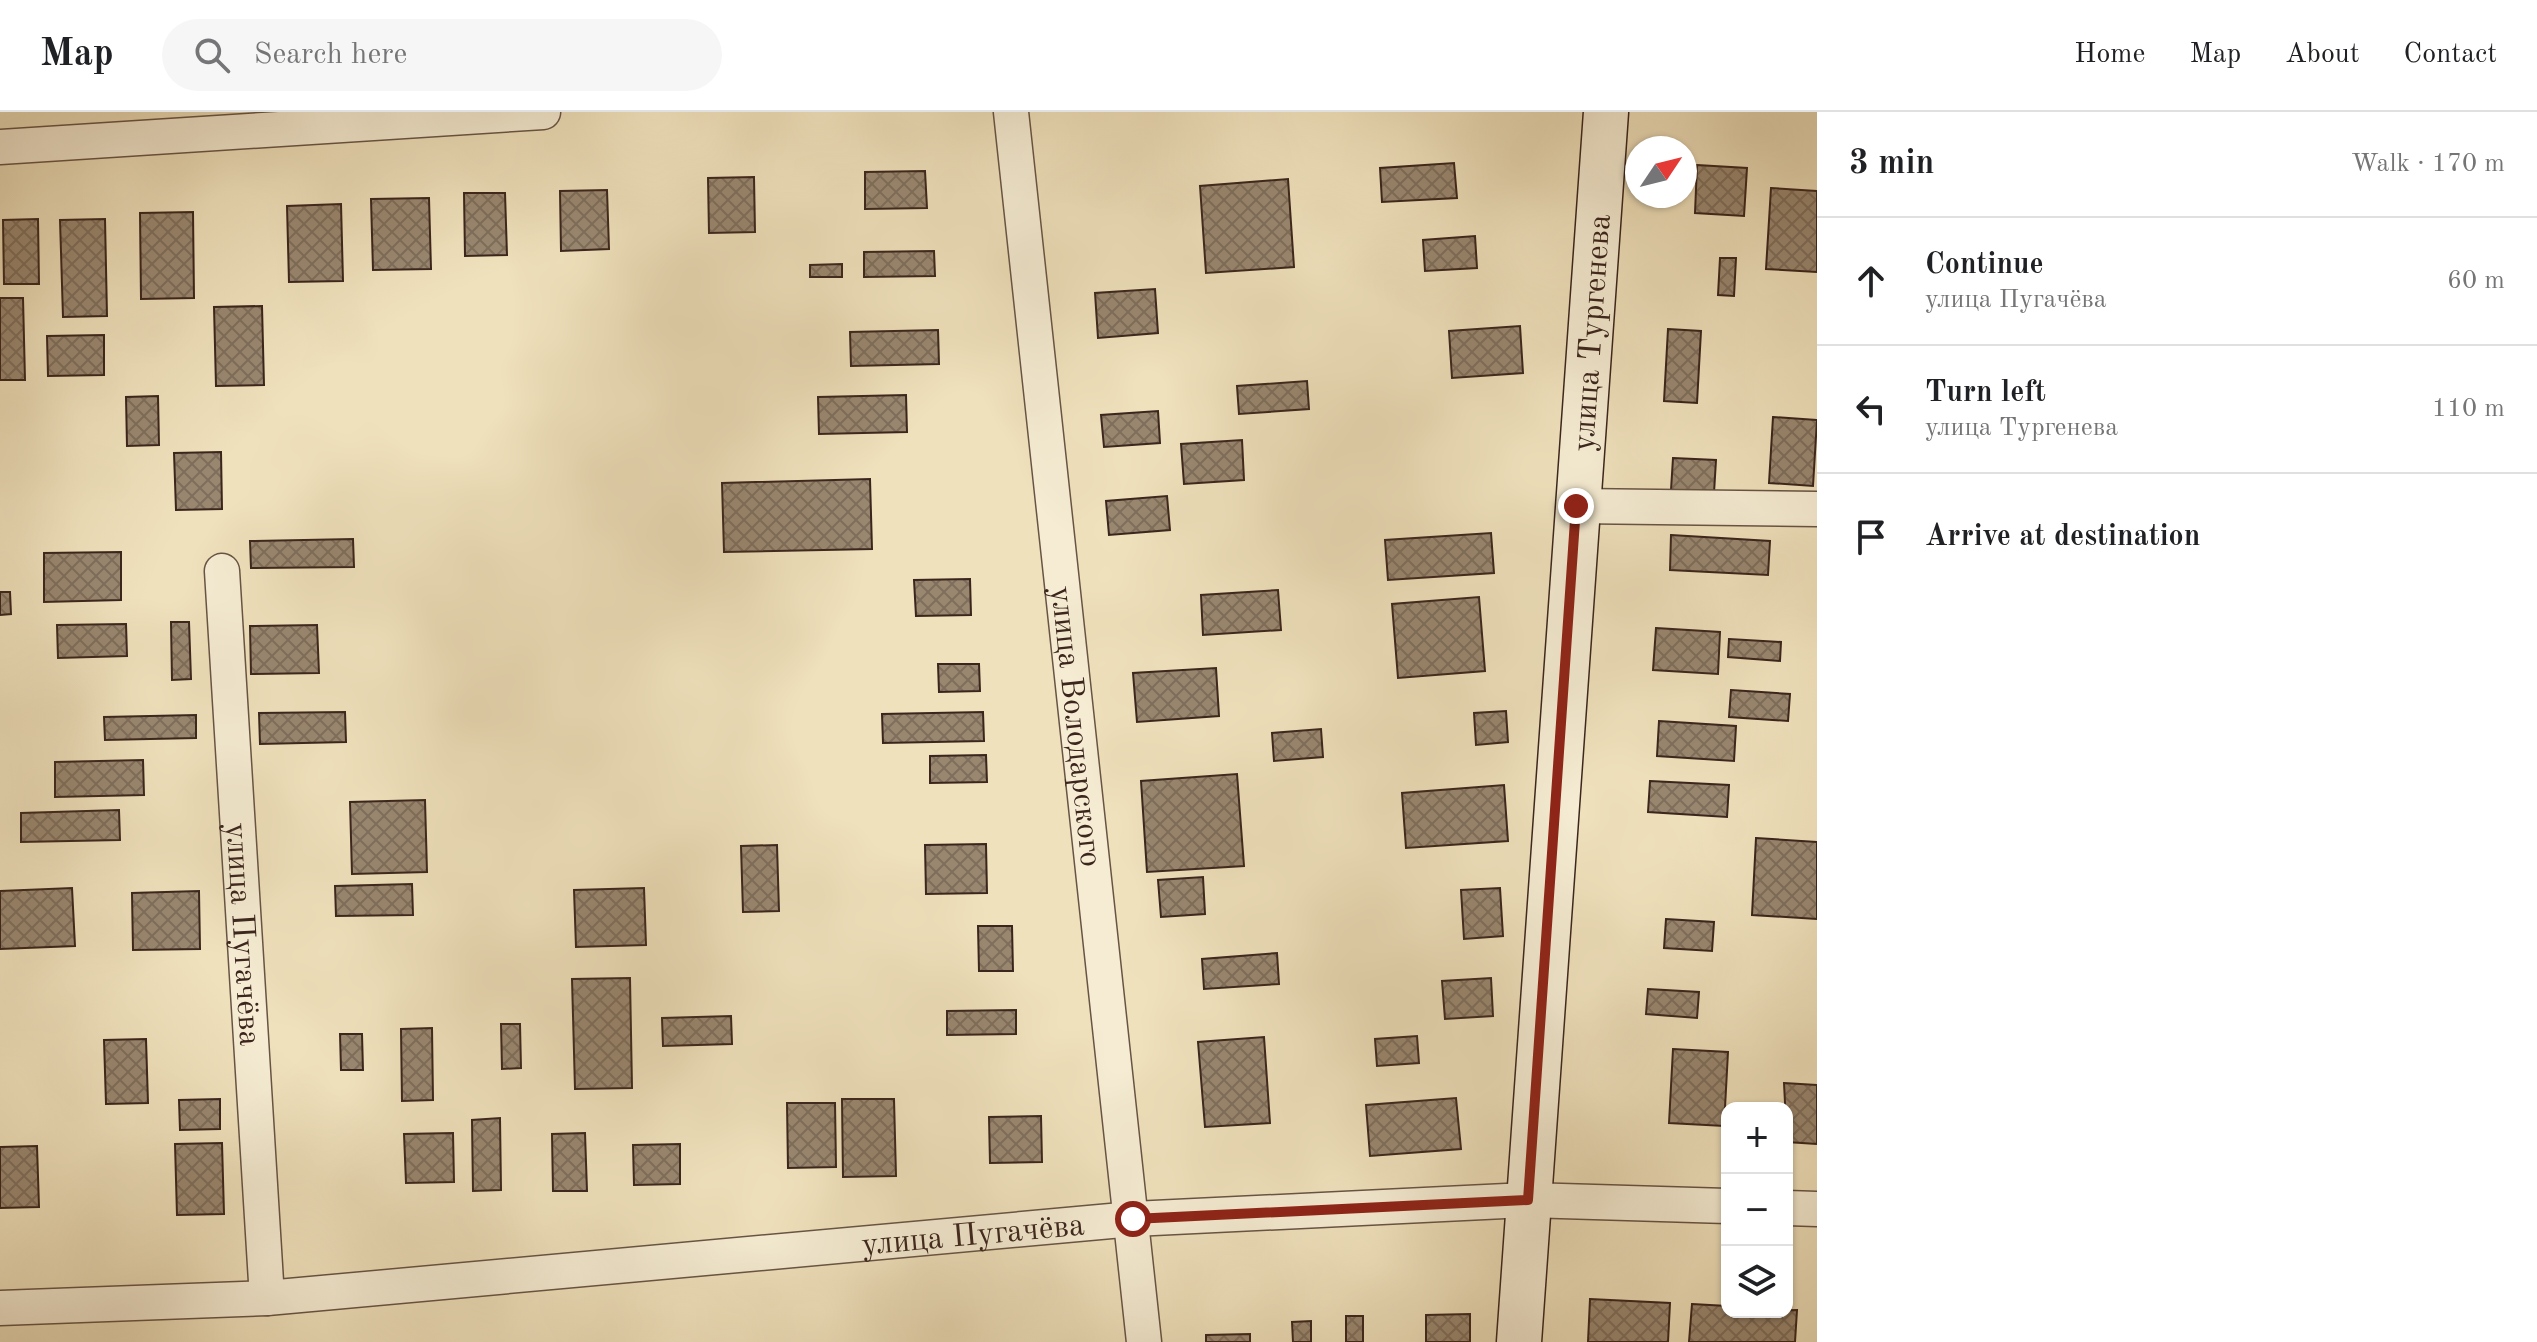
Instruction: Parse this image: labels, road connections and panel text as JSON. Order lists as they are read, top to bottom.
{
  "streets": {
    "main road": ["улица Тургенева"],
    "street": ["улица Володарского", "улица Пугачёва"]
  },
  "crossings": [
    ["улица Тургенева", "улица Пугачёва"],
    ["улица Володарского", "улица Пугачёва"]
  ],
  "north": "top right",
  "page": {
    "header": "Map",
    "search": "Search here",
    "nav": [
      "Home",
      "Map",
      "About",
      "Contact"
    ],
    "heading": ["3 min", "Walk · 170 m"],
    "list": [
      ["Continue", "улица Пугачёва", "60 m"],
      ["Turn left", "улица Тургенева", "110 m"],
      "Arrive at destination"
    ],
    "map_buttons": ["+", "−"]
  }
}
